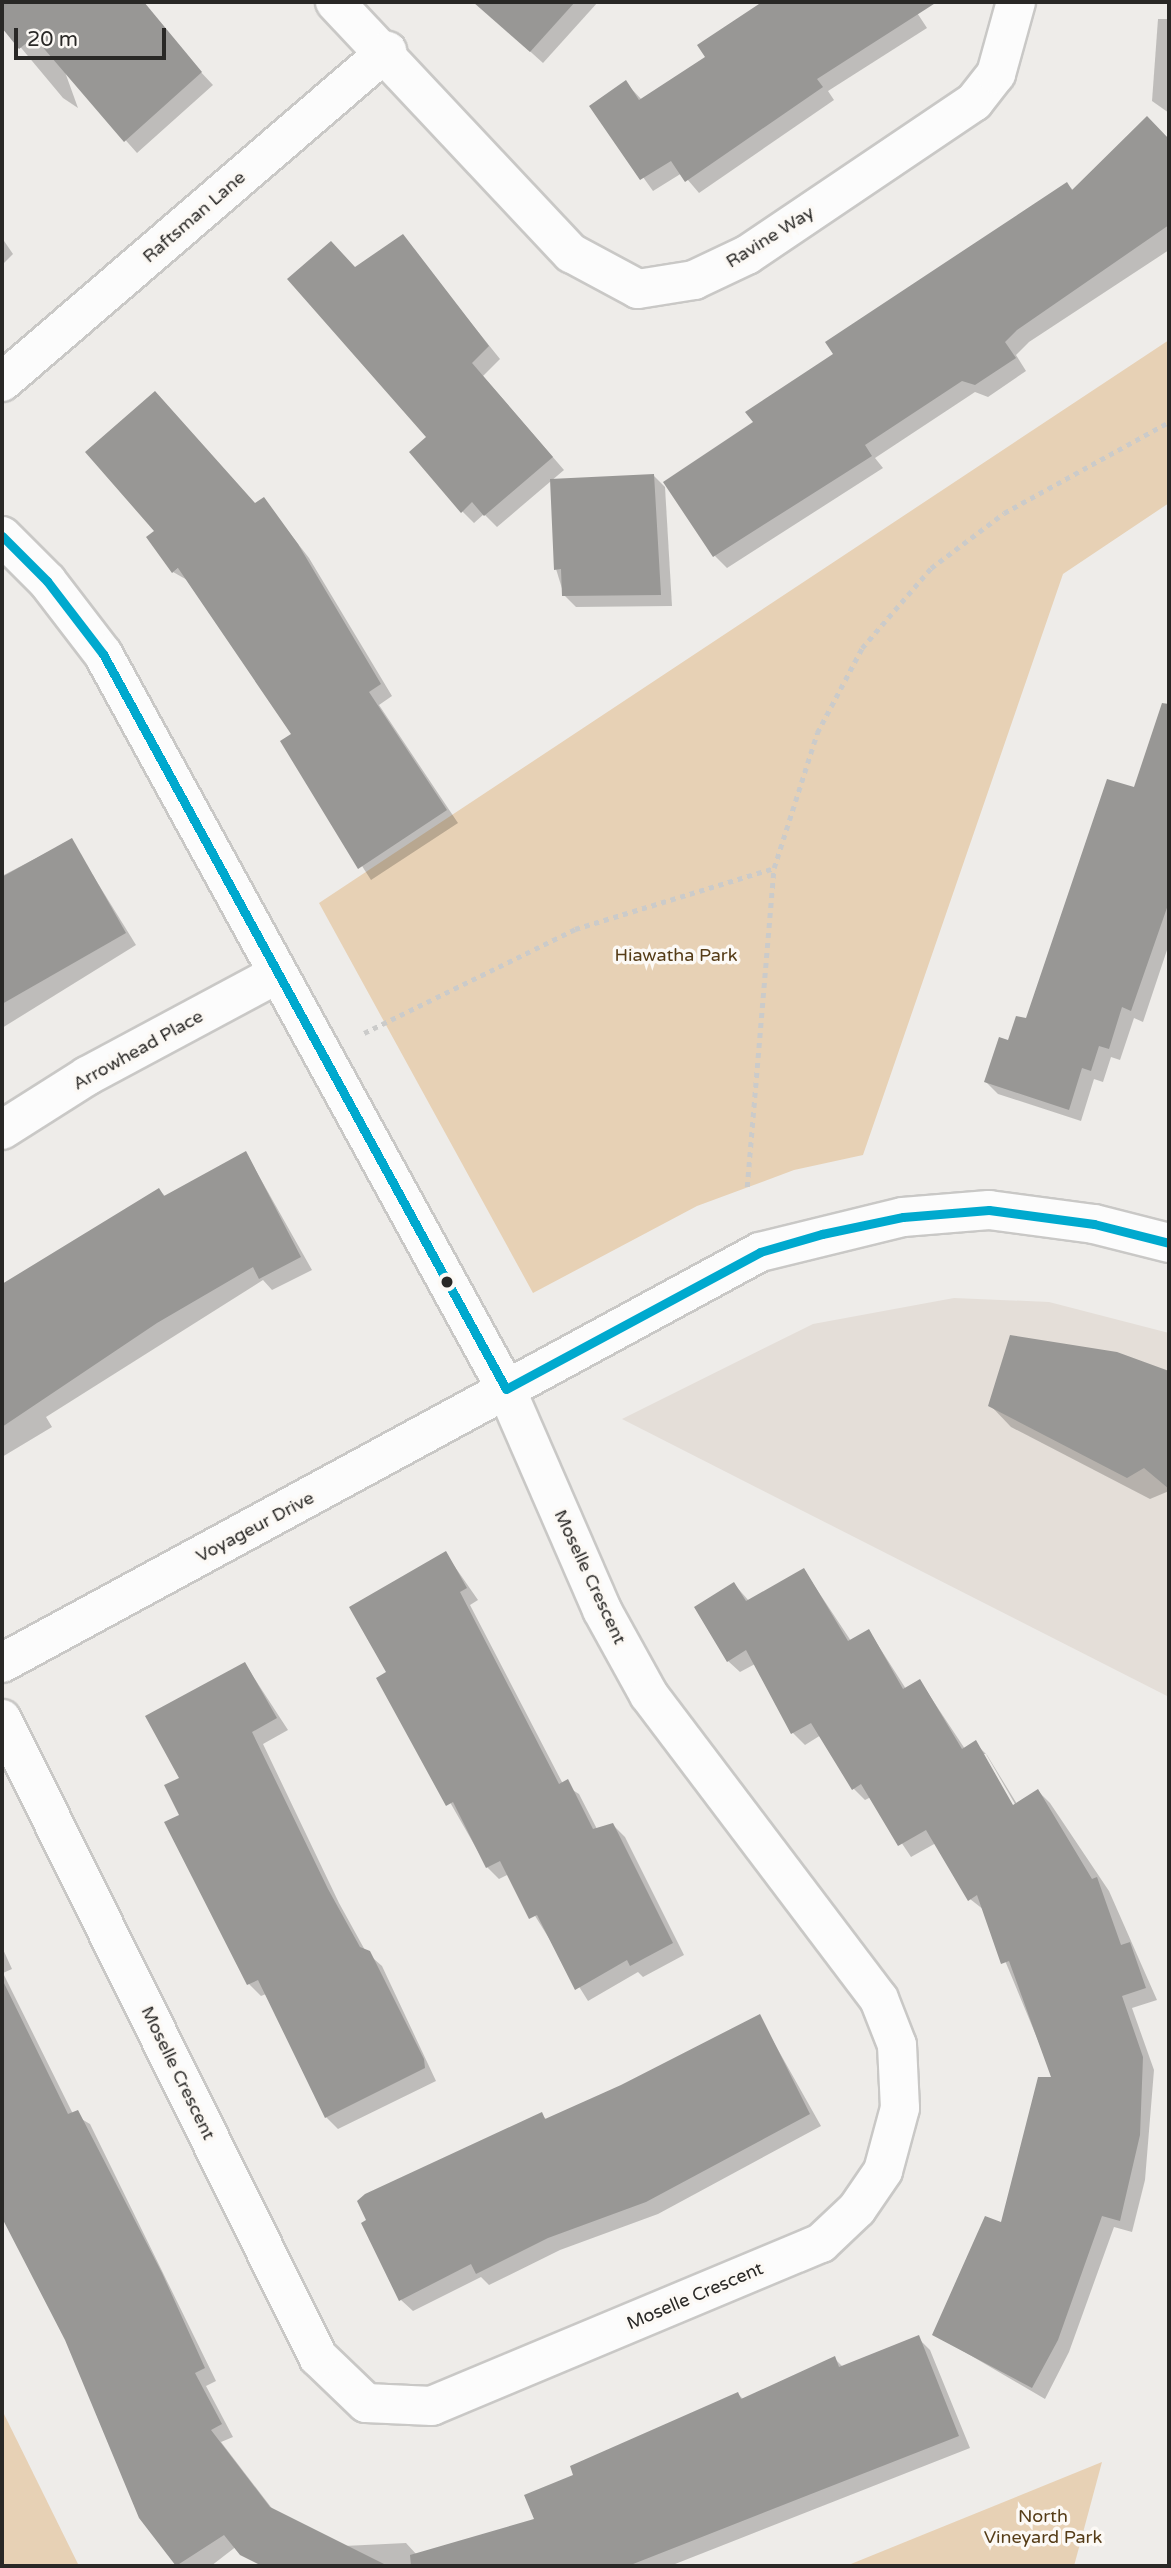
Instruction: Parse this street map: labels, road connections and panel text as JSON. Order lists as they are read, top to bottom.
{
  "streets": {
    "street": [
      "Raftsman Lane",
      "Ravine Way",
      "Arrowhead Place",
      "Voyageur Drive",
      "Moselle Crescent"
    ]
  },
  "crossings": [
    ["Raftsman Lane", "Ravine Way"],
    ["Voyageur Drive", "Moselle Crescent"]
  ],
  "parks": ["Hiawatha Park", "North Vineyard Park"],
  "scale_bar": "20 m"
}
